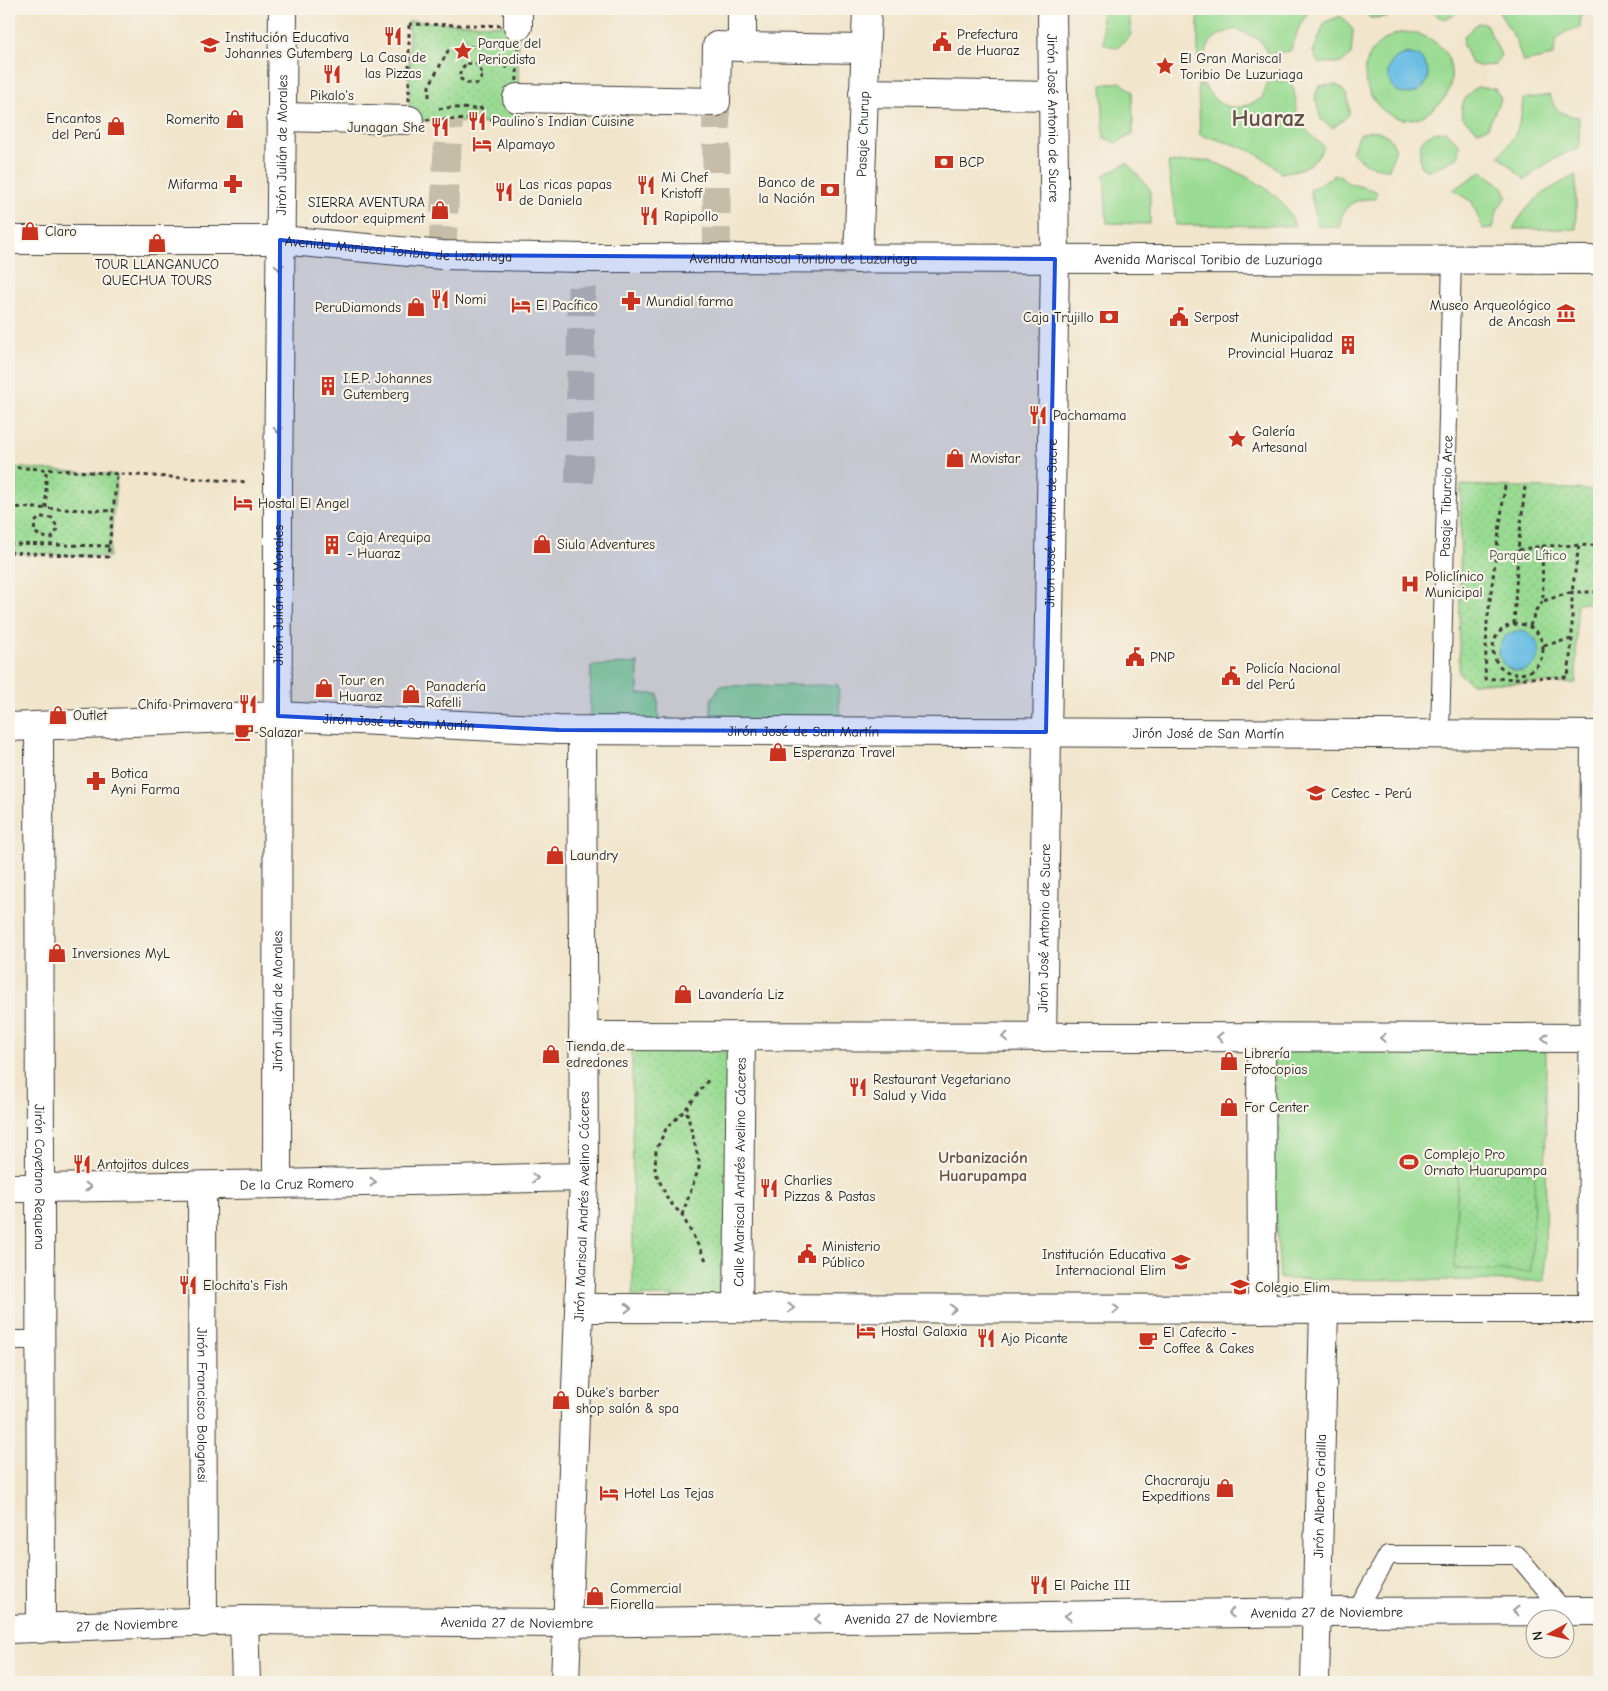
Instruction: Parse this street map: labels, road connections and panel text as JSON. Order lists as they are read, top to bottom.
{
  "streets": {
    "street": [
      "Jirón José Antonio de Sucre",
      "Pasaje Churup",
      "Jirón Julián de Morales",
      "Avenida Mariscal Toribio de Luzuriaga",
      "Jirón José de San Martín",
      "Calle Mariscal Andrés Avelino Cáceres",
      "Jirón Cayetano Requena",
      "De la Cruz Romero",
      "Jirón Mariscal Andrés Avelino Cáceres",
      "Jirón Francisco Bolognesi",
      "Jirón Alberto Gridilla",
      "Avenida 27 de Noviembre",
      "27 de Noviembre"
    ],
    "lane": ["Pasaje Tiburcio Arce"]
  },
  "crossings": [
    ["Jirón José Antonio de Sucre", "Avenida Mariscal Toribio de Luzuriaga"],
    ["Jirón José Antonio de Sucre", "Jirón José de San Martín"],
    ["Pasaje Churup", "Avenida Mariscal Toribio de Luzuriaga"],
    ["Jirón Julián de Morales", "Avenida Mariscal Toribio de Luzuriaga"],
    ["Jirón Julián de Morales", "Jirón José de San Martín"],
    ["Jirón Julián de Morales", "De la Cruz Romero"],
    ["Avenida Mariscal Toribio de Luzuriaga", "Pasaje Tiburcio Arce"],
    ["Pasaje Tiburcio Arce", "Jirón José de San Martín"],
    ["Jirón José de San Martín", "Jirón Cayetano Requena"],
    ["Jirón José de San Martín", "Jirón Mariscal Andrés Avelino Cáceres"],
    ["Jirón Cayetano Requena", "De la Cruz Romero"],
    ["Jirón Cayetano Requena", "27 de Noviembre"],
    ["De la Cruz Romero", "Jirón Mariscal Andrés Avelino Cáceres"],
    ["De la Cruz Romero", "Jirón Francisco Bolognesi"],
    ["Jirón Mariscal Andrés Avelino Cáceres", "Avenida 27 de Noviembre"],
    ["Jirón Francisco Bolognesi", "27 de Noviembre"],
    ["Jirón Alberto Gridilla", "Avenida 27 de Noviembre"],
    ["Avenida 27 de Noviembre", "27 de Noviembre"]
  ],
  "one_way": ["De la Cruz Romero", "Avenida 27 de Noviembre"],
  "districts": ["Huaraz", "Urbanización Huarupampa"],
  "parks": ["Parque Lítico"],
  "places": {
    "restaurant": [
      "La Casa de las Pizzas",
      "Pikalo's",
      "Paulino‘s Indian Cuisine",
      "Junagan She",
      "Mi Chef Kristoff",
      "Las ricas papas de Daniela",
      "Rapipollo",
      "Nomi",
      "Pachamama",
      "Chifa Primavera",
      "Restaurant Vegetariano Salud y Vida",
      "Antojitos dulces",
      "Charlies Pizzas & Pastas",
      "Elochita's Fish",
      "Ajo Picante",
      "El Paiche III"
    ],
    "public building": [
      "Prefectura de Huaraz",
      "Serpost",
      "PNP",
      "Policía Nacional del Perú",
      "Ministerio Público"
    ],
    "school or university": [
      "Institución Educativa Johannes Gutemberg",
      "Cestec - Perú",
      "Institución Educativa Internacional Elim",
      "Colegio Elim"
    ],
    "place": ["Parque del Periodista", "El Gran Mariscal Toribio De Luzuriaga", "Galería Artesanal"],
    "shop": [
      "Romerito",
      "Encantos del Perú",
      "SIERRA AVENTURA outdoor equipment",
      "Claro",
      "TOUR LLANGANUCO QUECHUA TOURS",
      "PeruDiamonds",
      "Movistar",
      "Siula Adventures",
      "Tour en Huaraz",
      "Panadería Rafelli",
      "Outlet",
      "Esperanza Travel",
      "Laundry",
      "Inversiones MyL",
      "Lavandería Liz",
      "Tienda de edredones",
      "Librería Fotocopias",
      "For Center",
      "Duke's barber shop salón & spa",
      "Chacraraju Expeditions",
      "Commercial Fiorella"
    ],
    "hotel": [
      "Alpamayo",
      "El Pacífico",
      "Hostal El Angel",
      "Hostal Galaxia",
      "Hotel Las Tejas"
    ],
    "bank": ["BCP", "Banco de la Nación", "Caja Trujillo"],
    "pharmacy": ["Mifarma", "Mundial farma", "Botica Ayni Farma"],
    "museum": ["Museo Arqueológico de Ancash"],
    "building": ["Municipalidad Provincial Huaraz", "I.E.P. Johannes Gutemberg", "Caja Arequipa - Huaraz"],
    "hospital": ["Policlínico Municipal"],
    "cafe": ["Salazar", "El Cafecito - Coffee & Cakes"],
    "sports": ["Complejo Pro Ornato Huarupampa"]
  },
  "north": "left"
}
